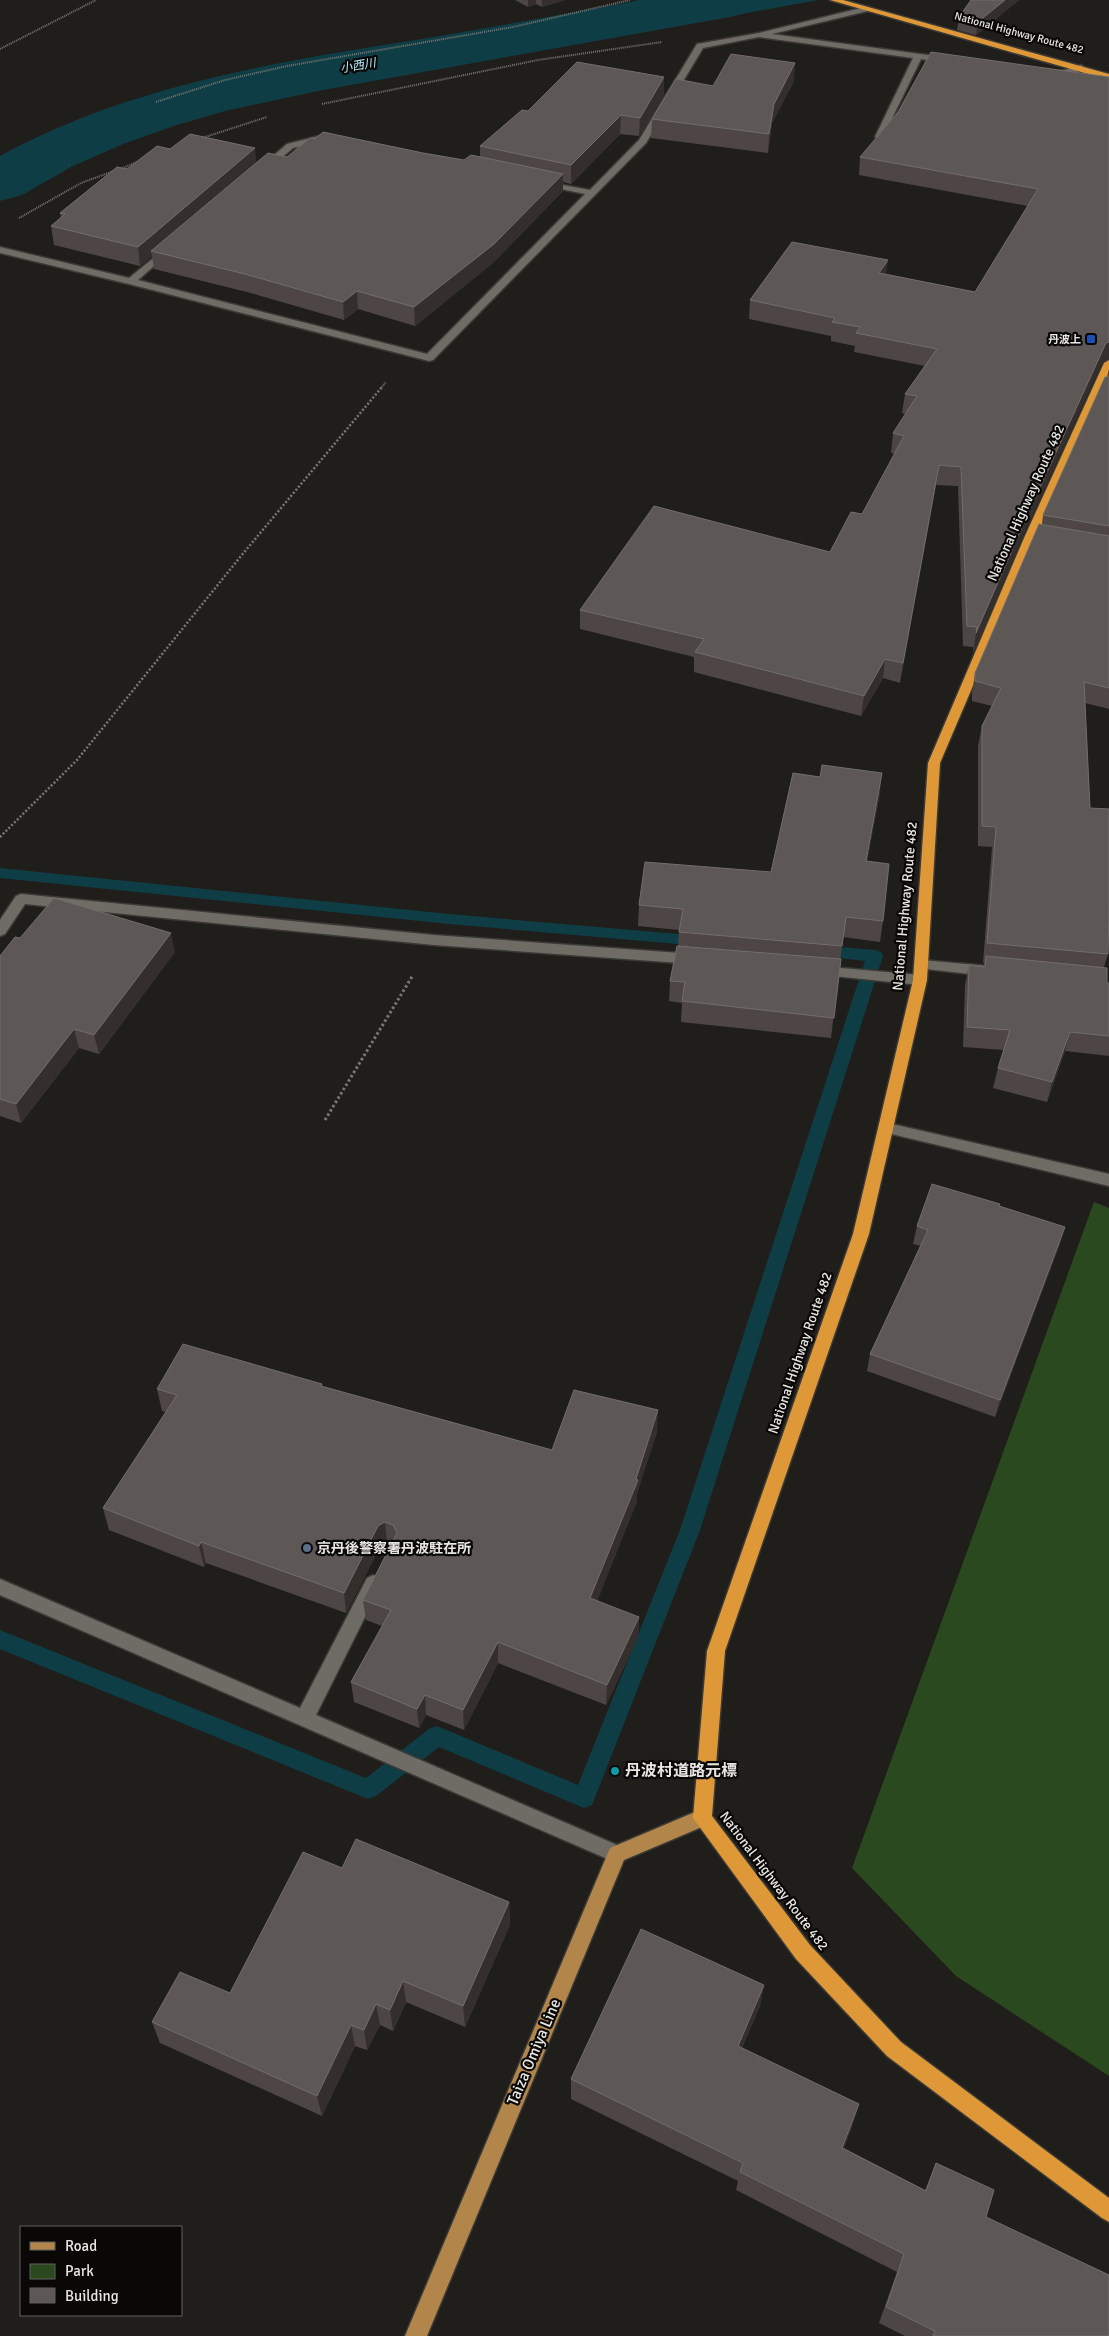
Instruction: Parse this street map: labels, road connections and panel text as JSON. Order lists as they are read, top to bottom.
{
  "streets": {
    "highway": ["National Highway Route 482"],
    "main road": ["Taiza Omiya Line"]
  },
  "water": ["小西川"],
  "places": {
    "transit": ["丹波上"],
    "other": ["京丹後警察署丹波駐在所", "丹波村道路元標"]
  },
  "legend": ["Road", "Park", "Building"]
}
